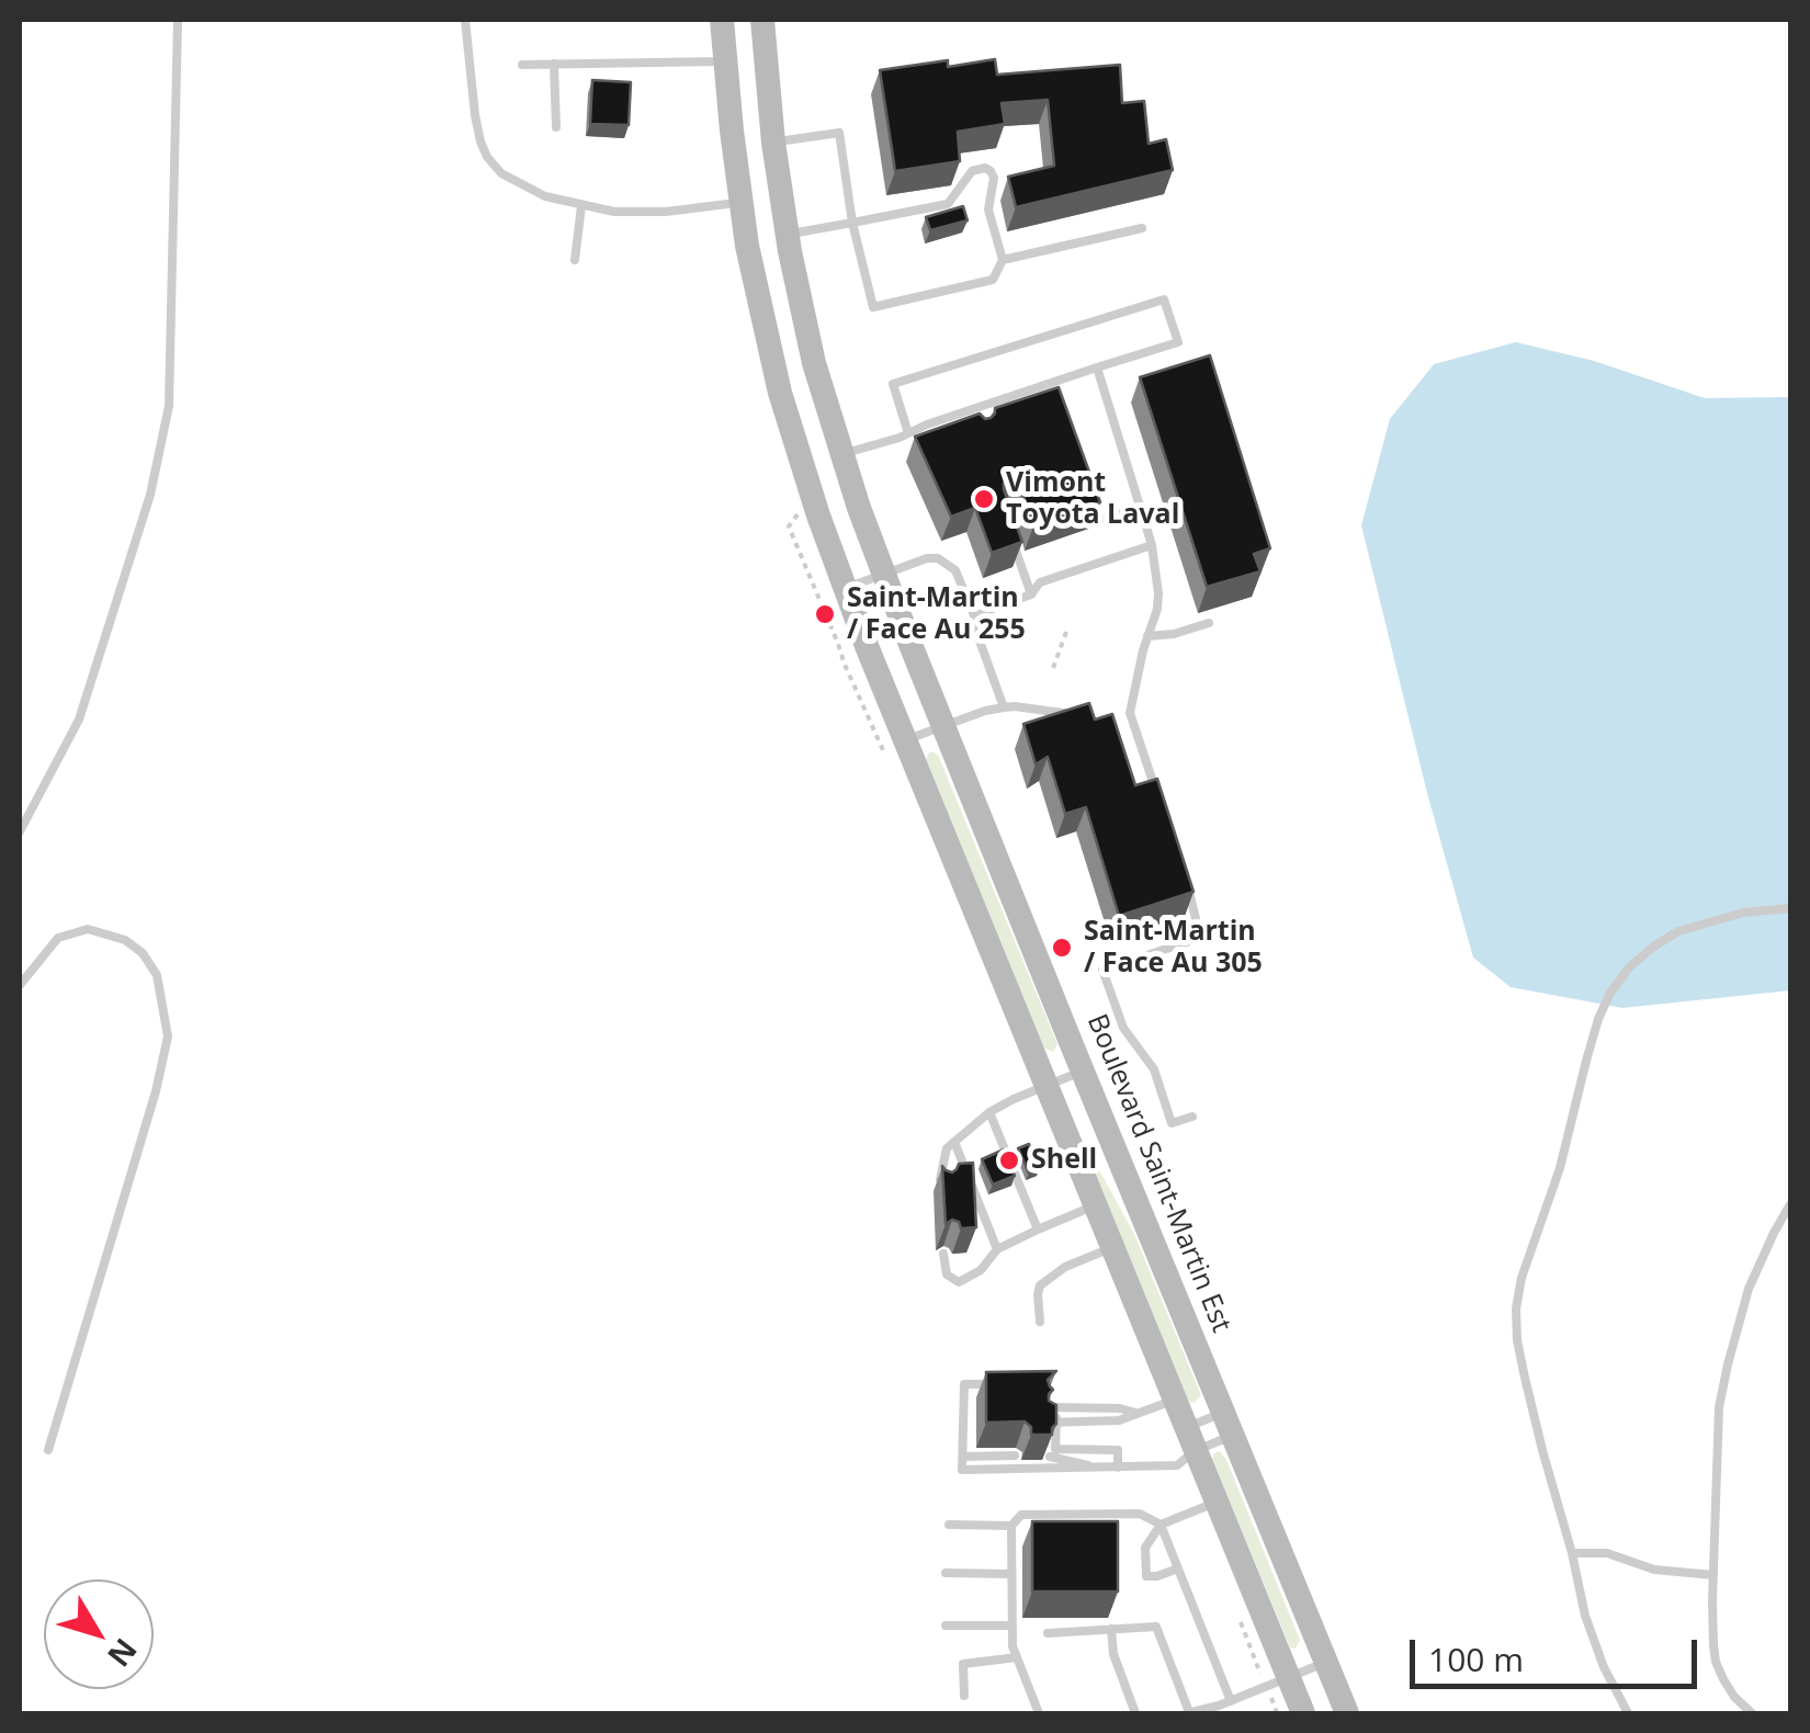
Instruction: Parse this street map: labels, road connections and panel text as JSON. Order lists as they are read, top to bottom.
{
  "streets": {
    "main road": ["Boulevard Saint-Martin Est"]
  },
  "places": [
    "Vimont Toyota Laval",
    "Saint-Martin / Face Au 255",
    "Saint-Martin / Face Au 305",
    "Shell"
  ],
  "scale_bar": "100 m",
  "north": "bottom right"
}
